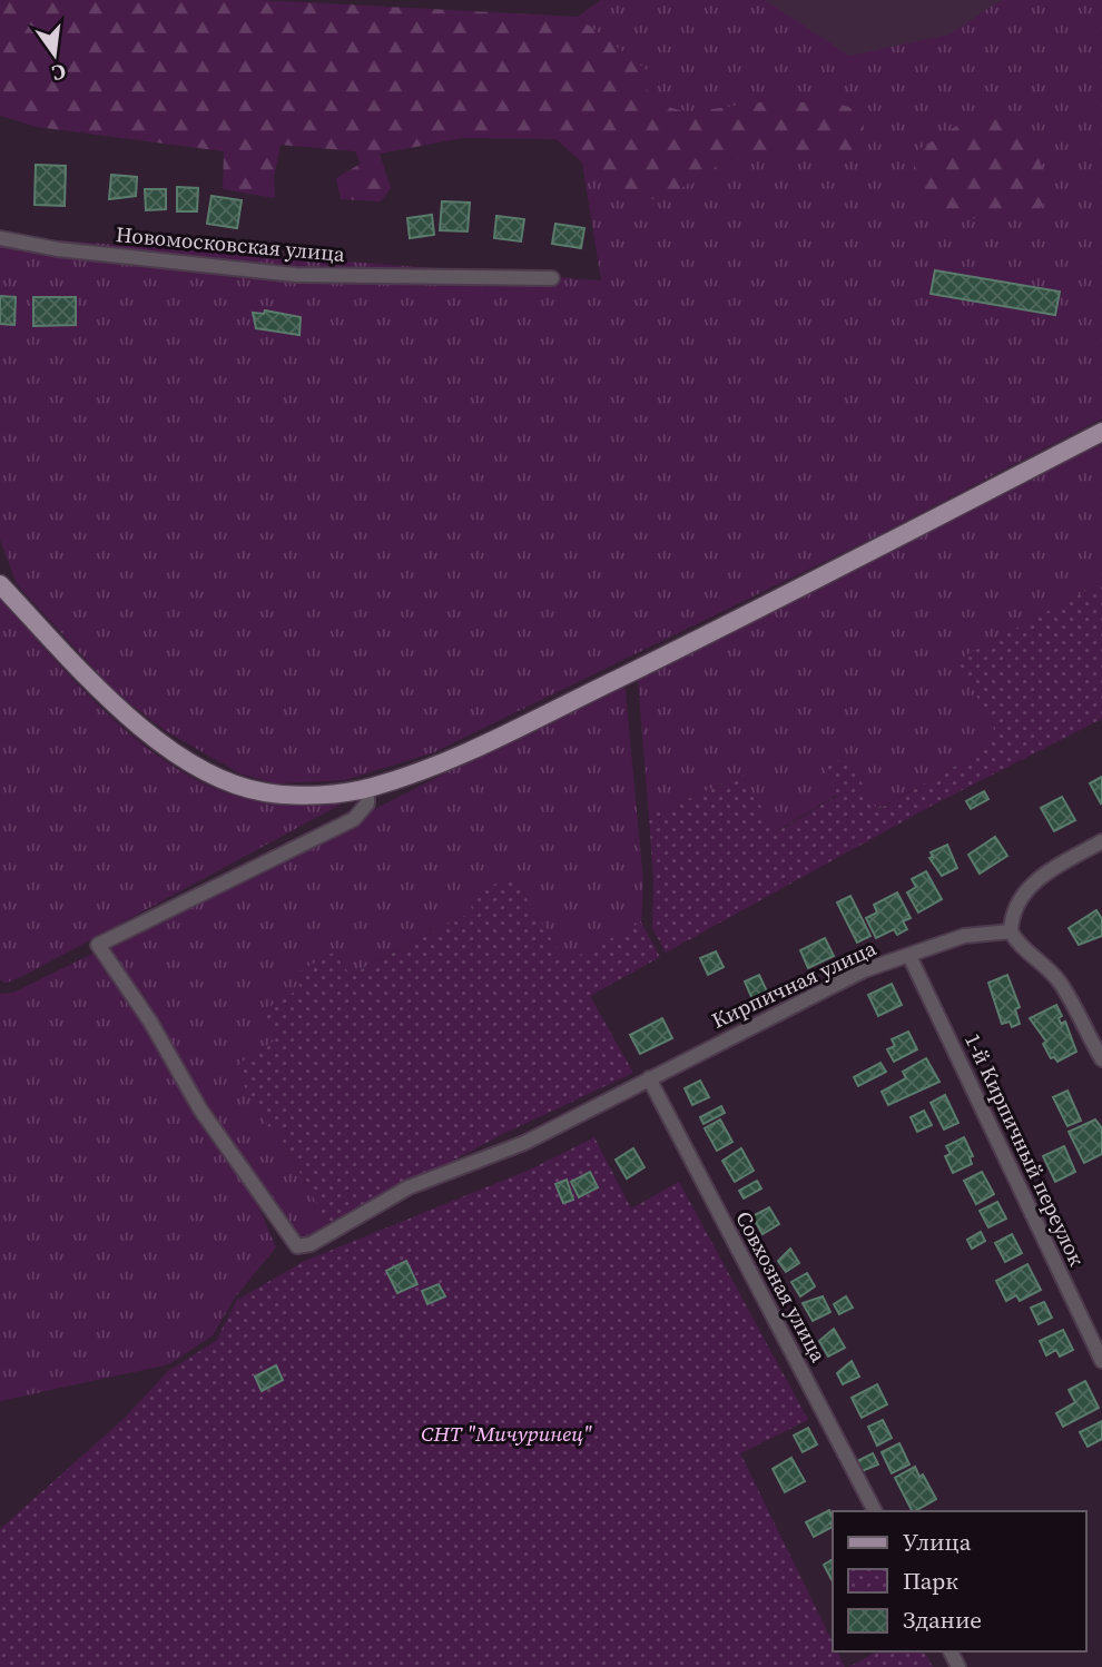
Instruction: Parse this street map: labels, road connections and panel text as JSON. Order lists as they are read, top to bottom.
{
  "streets": {
    "street": [
      "Новомосковская улица",
      "Кирпичная улица",
      "1-й Кирпичный переулок",
      "Совхозная улица"
    ]
  },
  "crossings": [
    ["Кирпичная улица", "1-й Кирпичный переулок"],
    ["Кирпичная улица", "Совхозная улица"]
  ],
  "parks": ["СНТ \"Мичуринец\""],
  "legend": ["Улица", "Парк", "Здание"],
  "north": "bottom"
}
